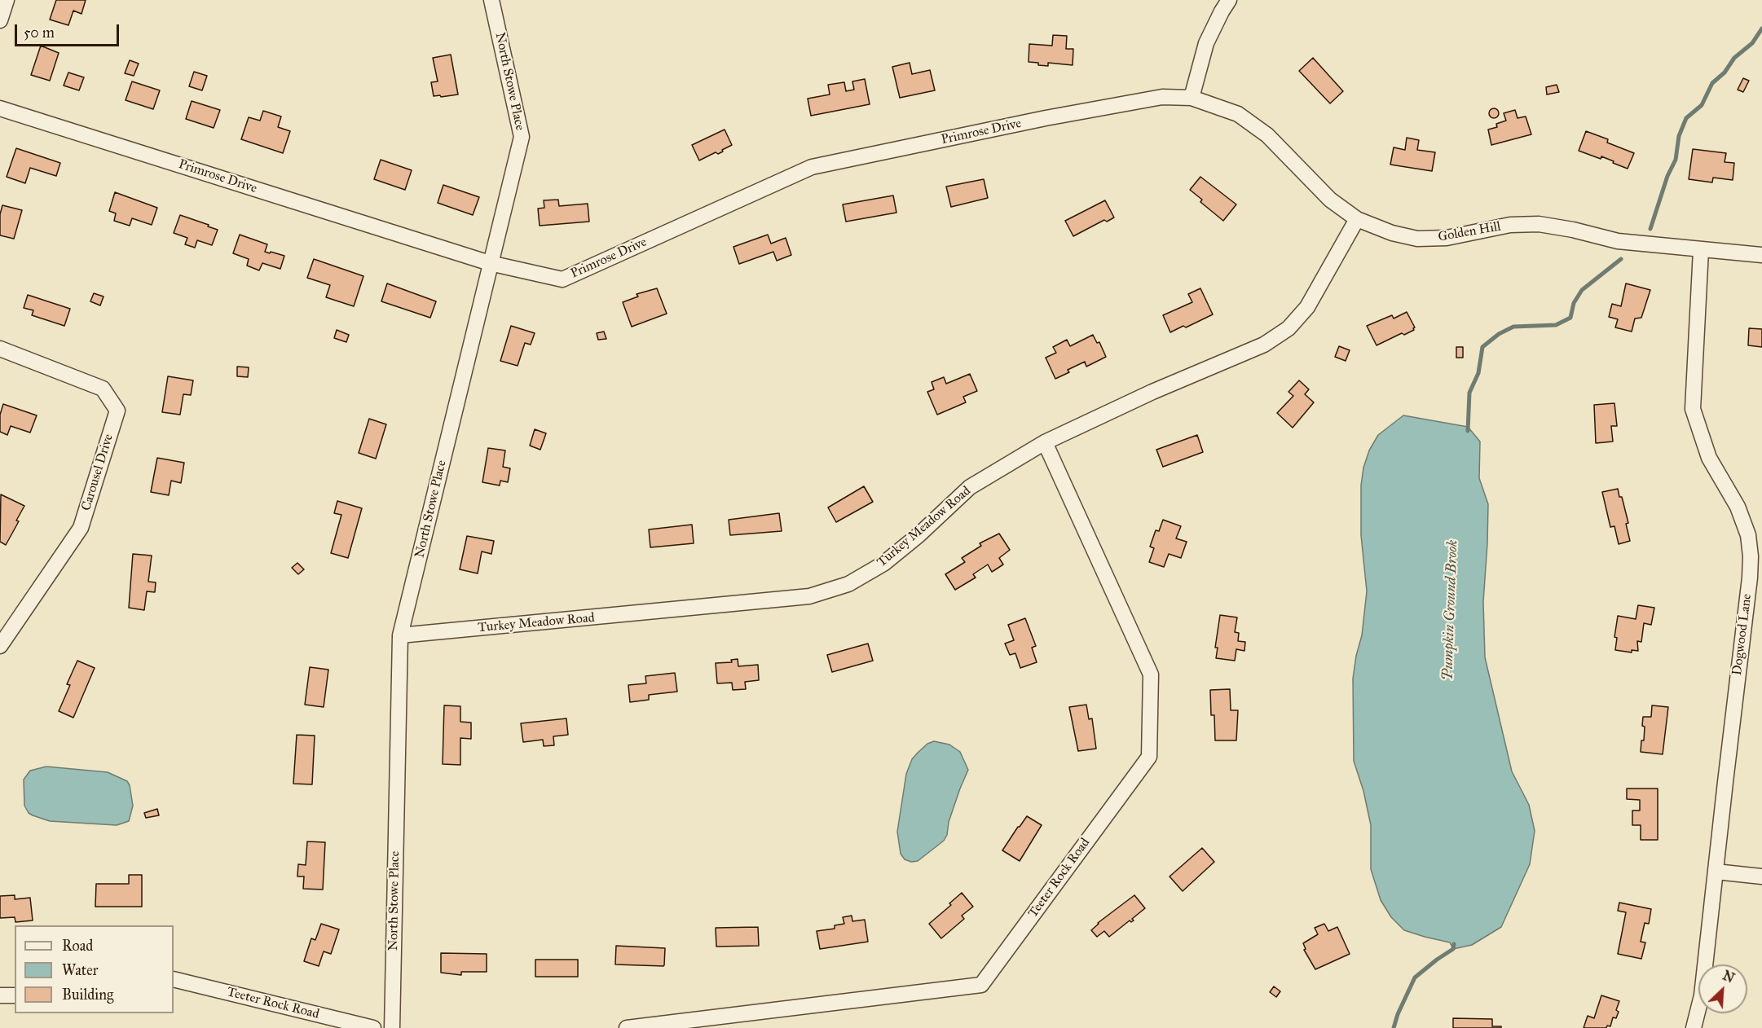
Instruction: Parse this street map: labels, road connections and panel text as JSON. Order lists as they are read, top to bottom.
{
  "streets": {
    "street": [
      "North Stowe Place",
      "Primrose Drive",
      "Golden Hill",
      "Carousel Drive",
      "Turkey Meadow Road",
      "Dogwood Lane",
      "Teeter Rock Road"
    ]
  },
  "crossings": [
    ["North Stowe Place", "Primrose Drive"],
    ["North Stowe Place", "Turkey Meadow Road"],
    ["Primrose Drive", "Golden Hill"],
    ["Golden Hill", "Turkey Meadow Road"],
    ["Golden Hill", "Dogwood Lane"],
    ["Turkey Meadow Road", "Teeter Rock Road"]
  ],
  "water": ["Pumpkin Ground Brook"],
  "legend": ["Road", "Water", "Building"],
  "scale_bar": "50 m",
  "north": "top right"
}
